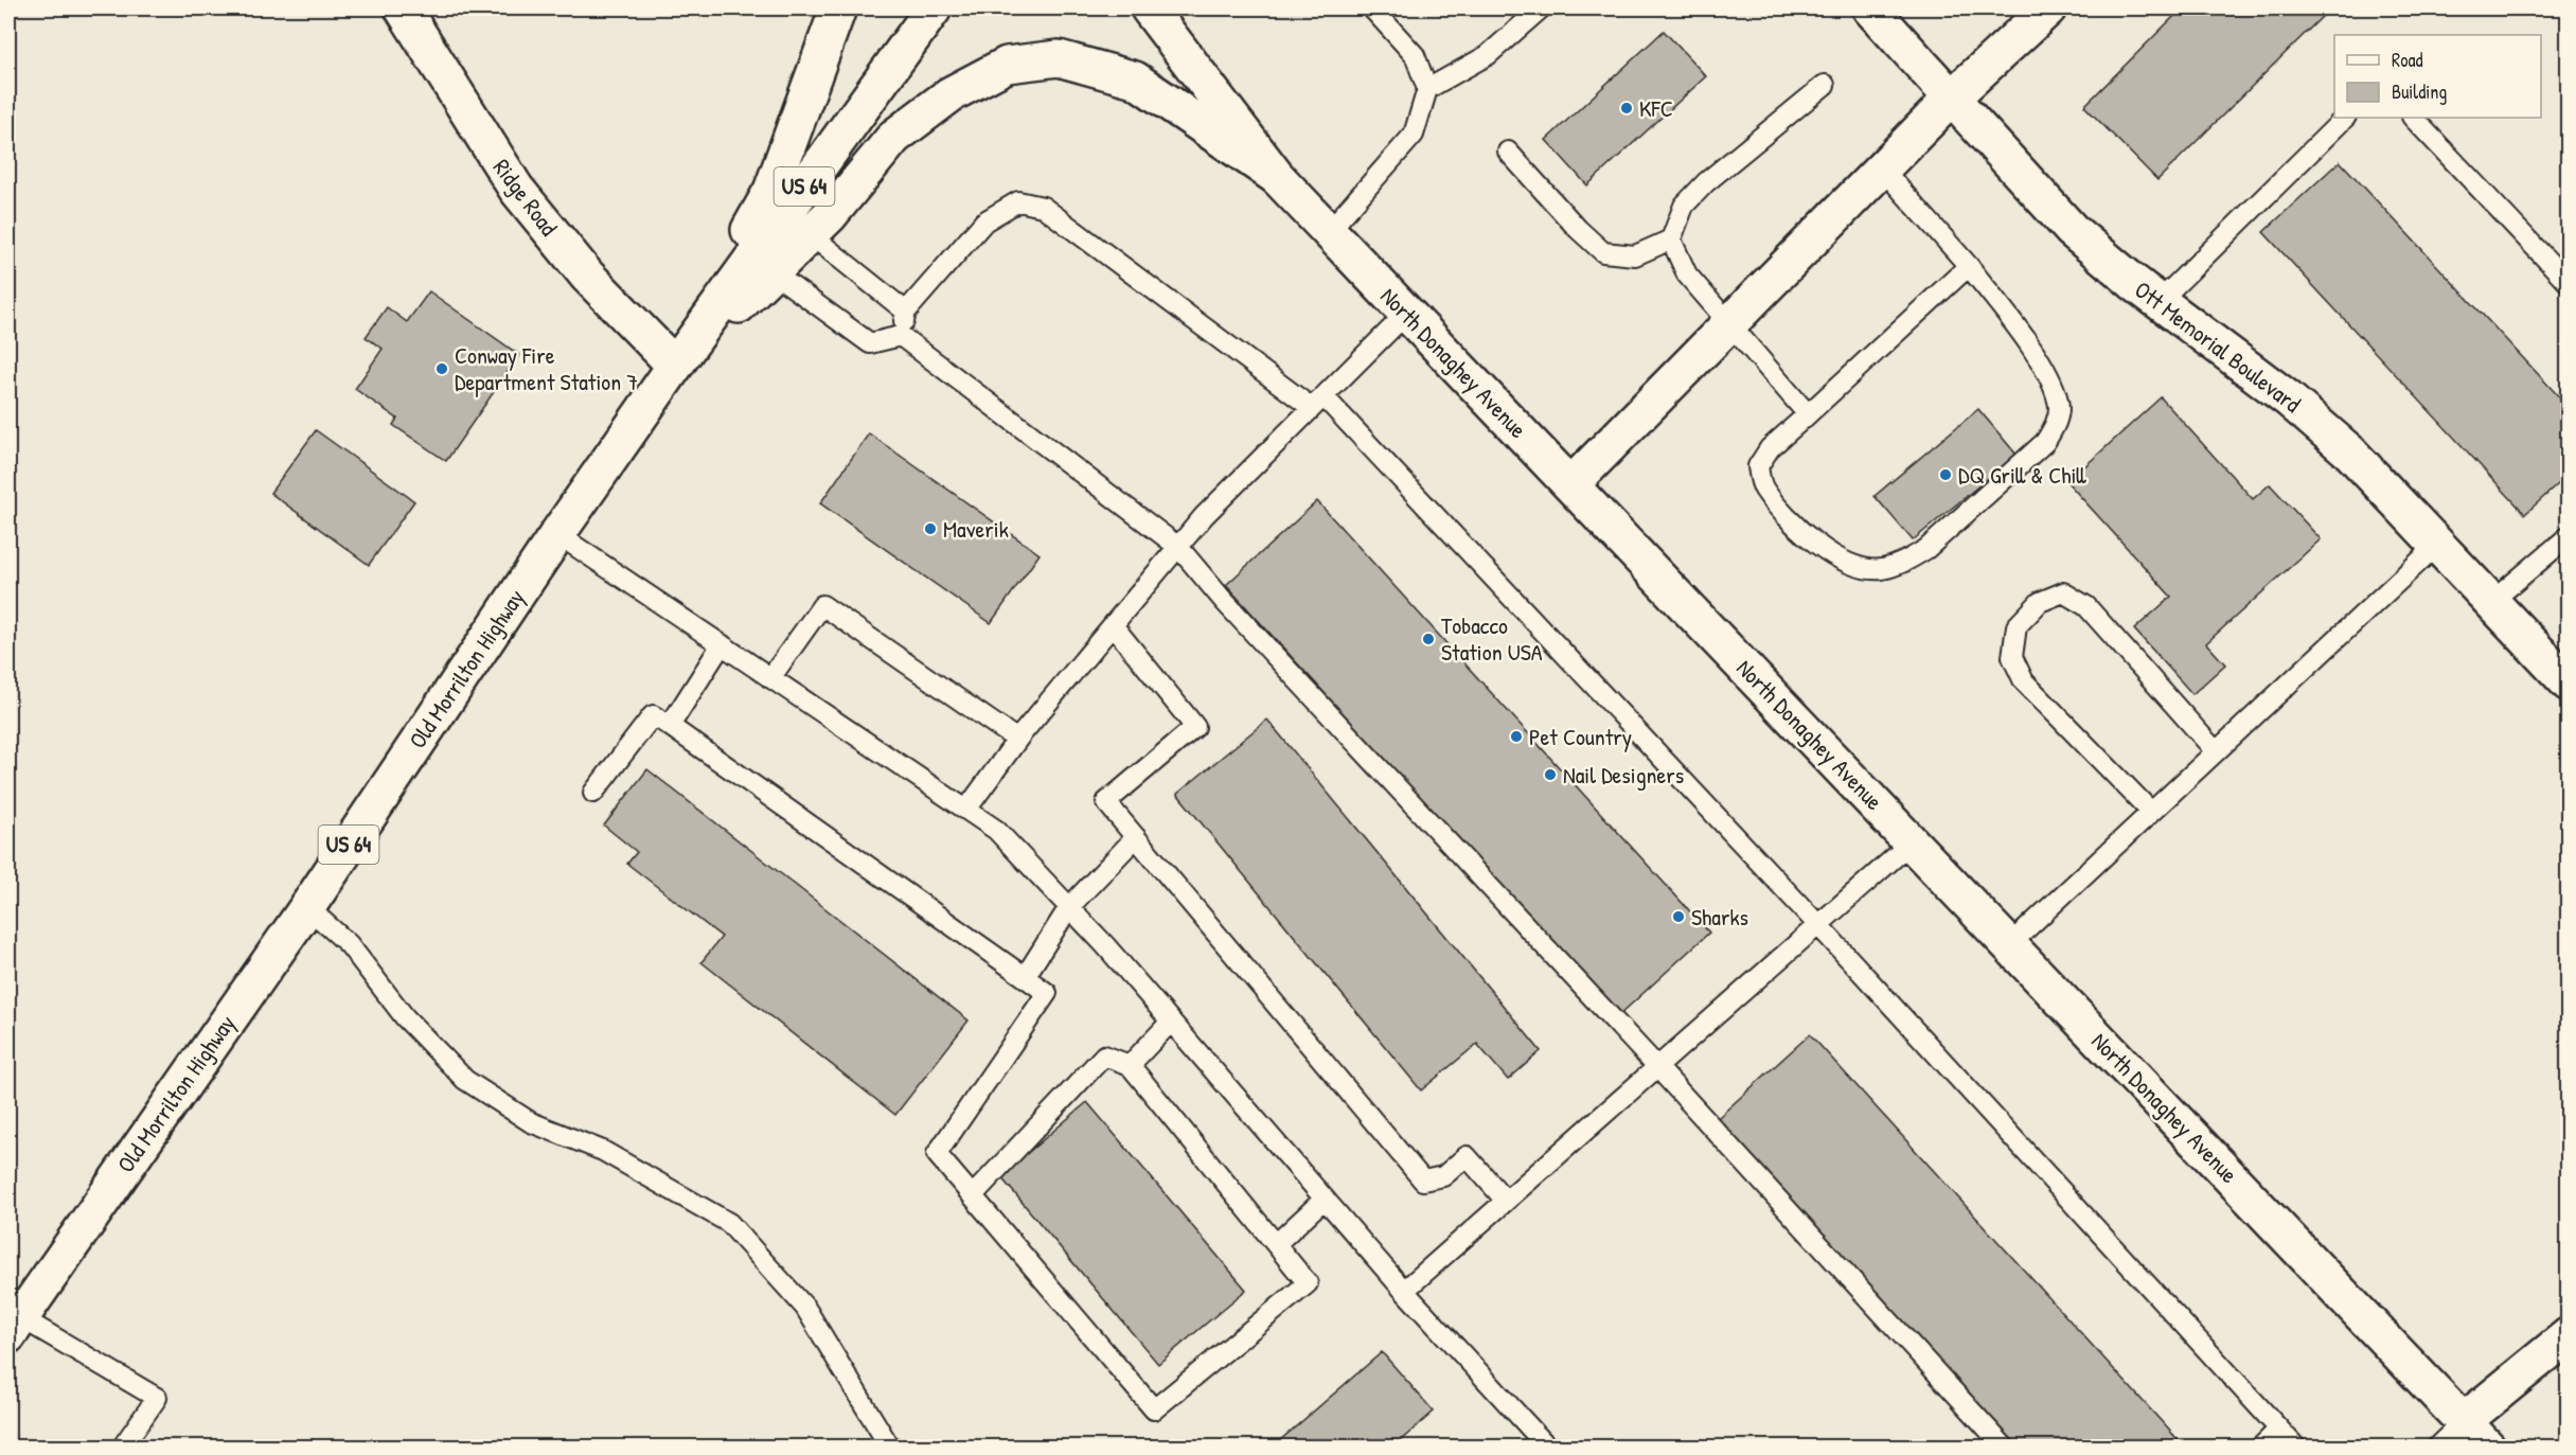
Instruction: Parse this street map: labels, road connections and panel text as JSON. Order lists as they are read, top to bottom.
{
  "streets": {
    "street": [
      "US 64",
      "Ridge Road",
      "Ott Memorial Boulevard",
      "North Donaghey Avenue",
      "Old Morrilton Highway"
    ]
  },
  "crossings": [
    ["Ridge Road", "Old Morrilton Highway"]
  ],
  "places": [
    "KFC",
    "Conway Fire Department Station 7",
    "DQ Grill & Chill",
    "Maverik",
    "Tobacco Station USA",
    "Pet Country",
    "Nail Designers",
    "Sharks"
  ],
  "legend": ["Road", "Building"]
}
